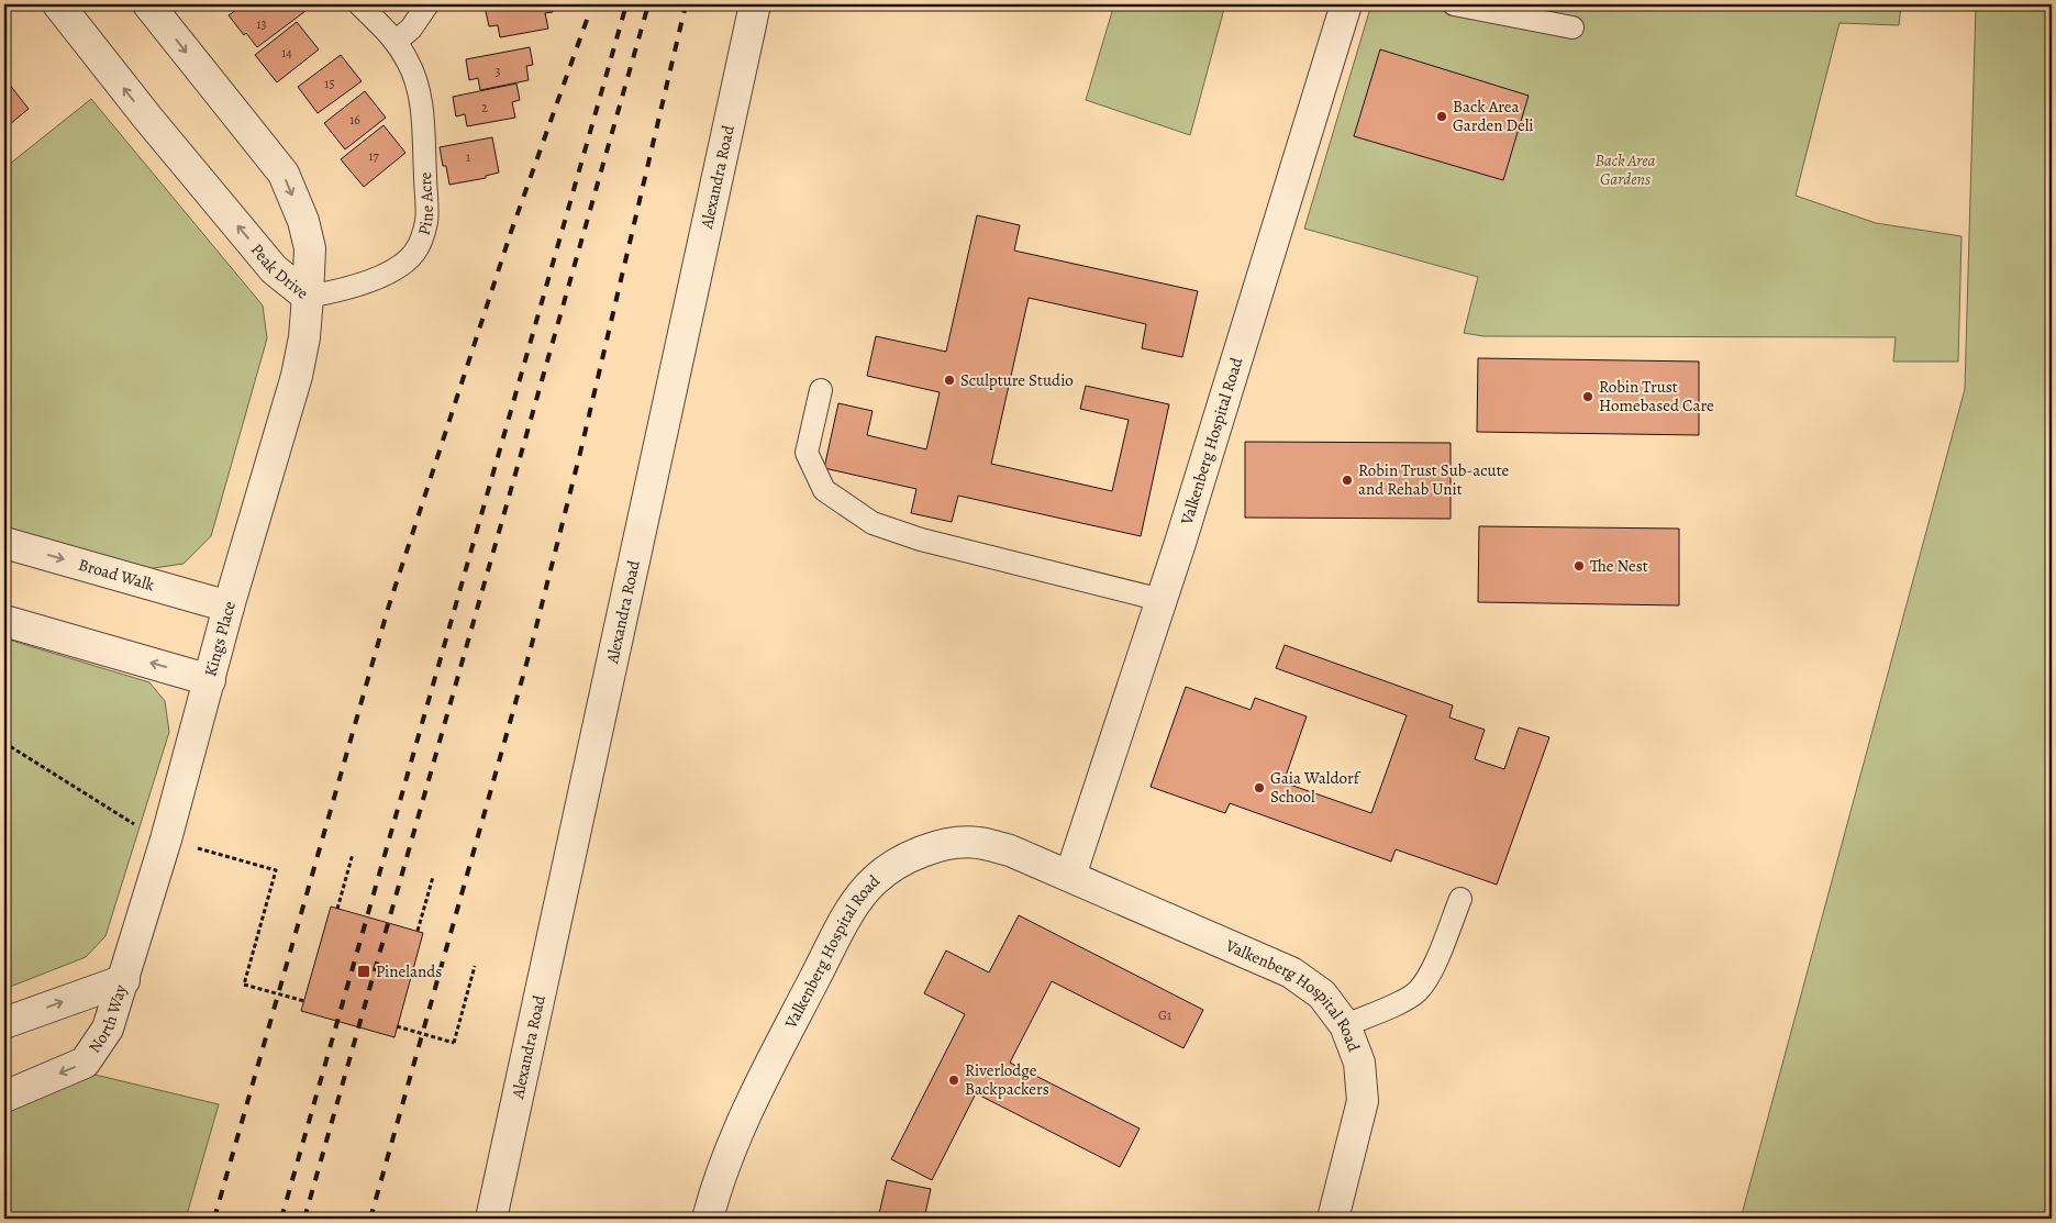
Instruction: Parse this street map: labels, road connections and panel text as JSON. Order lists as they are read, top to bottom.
{
  "streets": {
    "street": [
      "Alexandra Road",
      "Peak Drive",
      "Valkenberg Hospital Road",
      "Broad Walk",
      "Kings Place",
      "North Way"
    ],
    "lane": ["Pine Acre"]
  },
  "crossings": [
    ["Pine Acre", "Peak Drive"],
    ["Pine Acre", "Kings Place"],
    ["Peak Drive", "Kings Place"],
    ["Broad Walk", "Kings Place"],
    ["Kings Place", "North Way"]
  ],
  "parks": ["Back Area Gardens"],
  "places": {
    "other": [
      "Back Area Garden Deli",
      "Sculpture Studio",
      "Robin Trust Homebased Care",
      "Robin Trust Sub-acute and Rehab Unit",
      "The Nest",
      "Gaia Waldorf School",
      "Riverlodge Backpackers"
    ],
    "transit": ["Pinelands"]
  },
  "house_numbers": [
    "13",
    "14",
    "3",
    "15",
    "2",
    "16",
    "17",
    "1",
    "G1"
  ]
}
